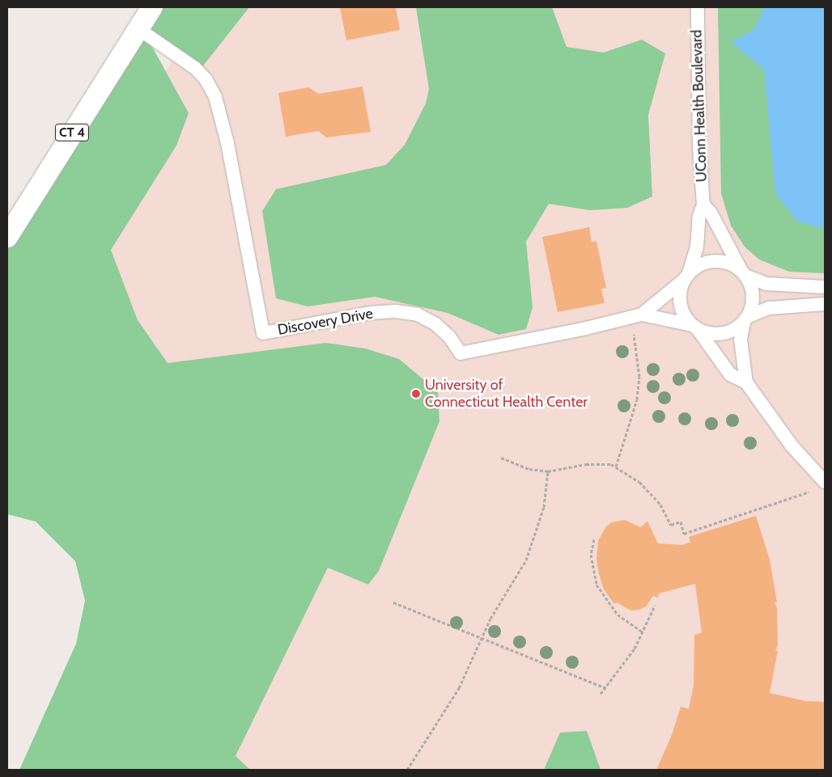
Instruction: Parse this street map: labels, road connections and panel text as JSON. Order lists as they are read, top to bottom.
{
  "streets": {
    "main road": ["CT 4"],
    "street": ["UConn Health Boulevard", "Discovery Drive"]
  },
  "crossings": [
    ["UConn Health Boulevard", "Discovery Drive"],
    ["CT 4", "Discovery Drive"]
  ],
  "places": ["University of Connecticut Health Center"]
}
